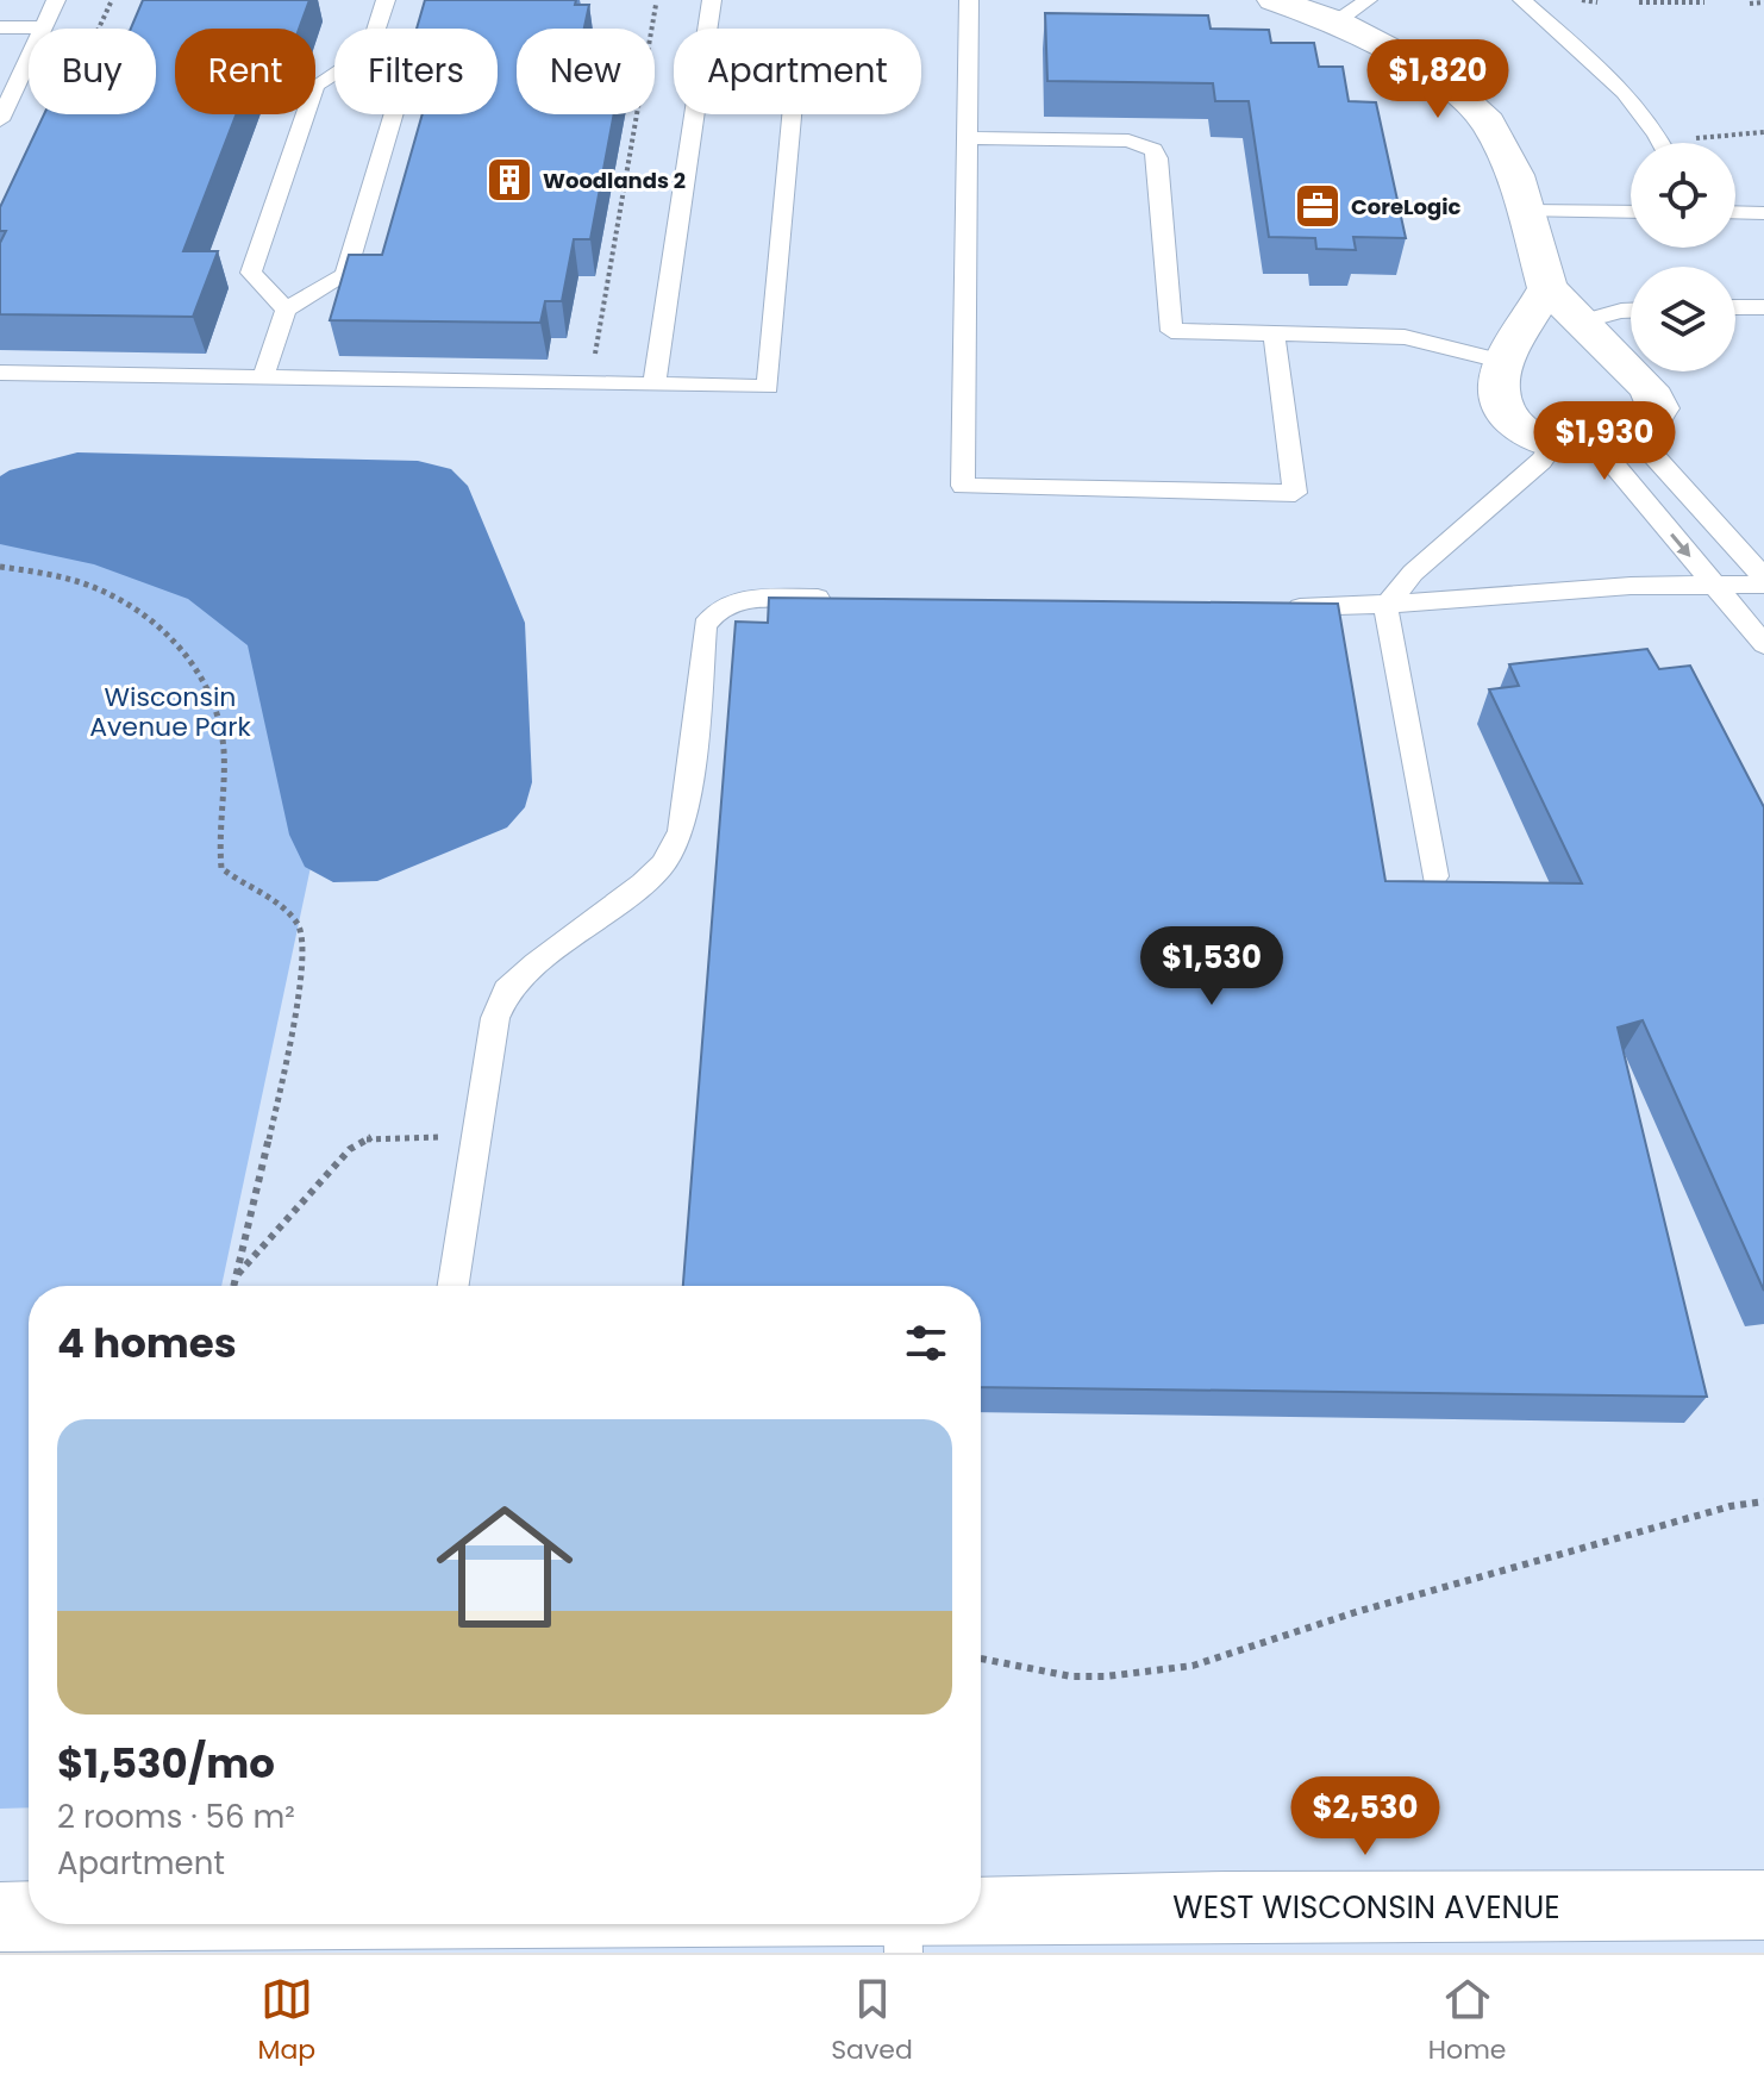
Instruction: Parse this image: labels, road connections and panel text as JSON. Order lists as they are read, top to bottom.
{
  "streets": {
    "street": ["WEST WISCONSIN AVENUE"]
  },
  "parks": ["Wisconsin Avenue Park"],
  "places": {
    "building": ["Woodlands 2"],
    "office": ["CoreLogic"]
  },
  "page": {
    "chip": [
      "Buy",
      "Rent",
      "Filters",
      "New",
      "Apartment"
    ],
    "price": [
      "$1,820",
      "$1,930",
      "$1,530",
      "$2,530"
    ],
    "heading": "4 homes",
    "list": [
      {
        "name": "$1,530/mo",
        "note": "2 rooms · 56 m² · Apartment"
      }
    ],
    "tabs": ["Map", "Saved", "Home"]
  }
}
